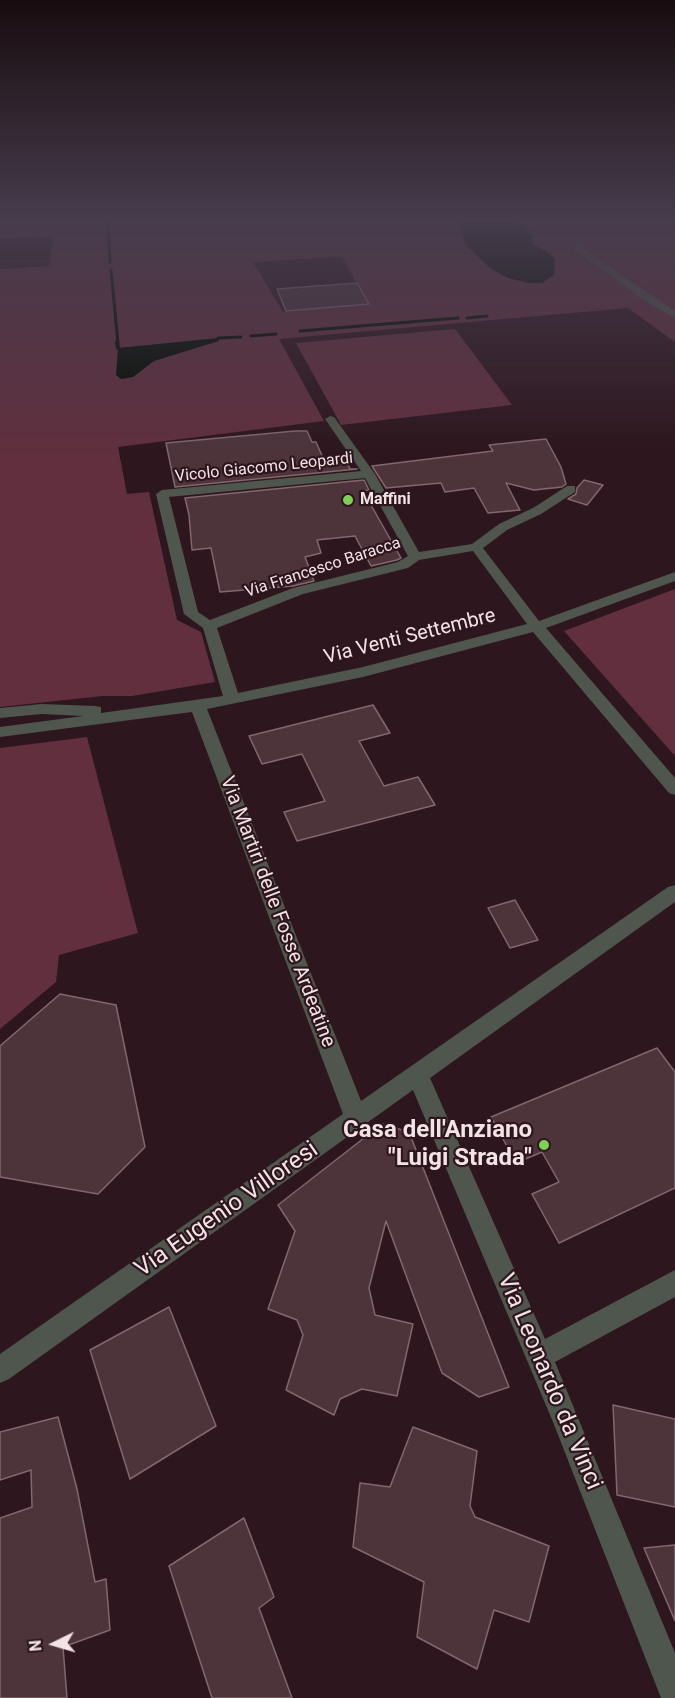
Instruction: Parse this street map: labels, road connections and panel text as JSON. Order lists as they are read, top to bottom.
{
  "streets": {
    "street": [
      "Vicolo Giacomo Leopardi",
      "Via Francesco Baracca",
      "Via Venti Settembre",
      "Via Martiri delle Fosse Ardeatine",
      "Via Eugenio Villoresi",
      "Via Leonardo da Vinci"
    ]
  },
  "crossings": [
    ["Vicolo Giacomo Leopardi", "Via Francesco Baracca"],
    ["Via Venti Settembre", "Via Martiri delle Fosse Ardeatine"],
    ["Via Martiri delle Fosse Ardeatine", "Via Eugenio Villoresi"],
    ["Via Eugenio Villoresi", "Via Leonardo da Vinci"]
  ],
  "places": ["Maffini", "Casa dell'Anziano \"Luigi Strada\""],
  "north": "left"
}
